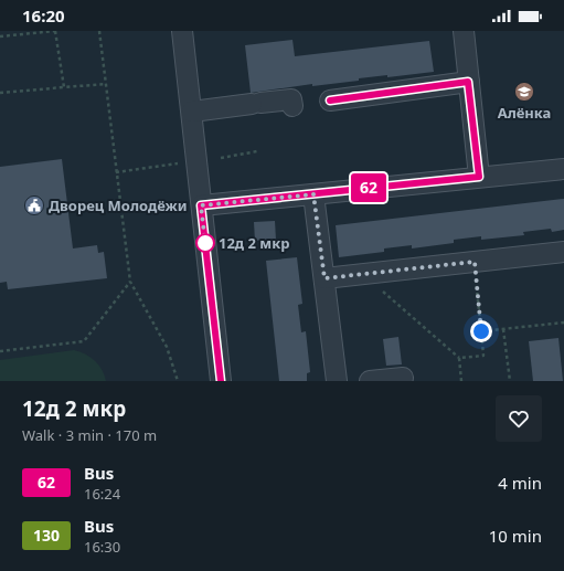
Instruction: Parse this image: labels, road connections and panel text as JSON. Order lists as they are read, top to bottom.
{
  "places": {
    "school or university": ["Алёнка"],
    "public building": ["Дворец Молодёжи"],
    "other": ["12д 2 мкр"]
  },
  "lines": ["bus line 62"],
  "page": {
    "status": "16:20",
    "on_map": "62",
    "heading": ["12д 2 мкр", "Walk · 3 min · 170 m"],
    "list": [
      {
        "mark": "62",
        "name": "Bus",
        "note": "16:24",
        "value": "4 min"
      },
      {
        "mark": "130",
        "name": "Bus",
        "note": "16:30",
        "value": "10 min"
      }
    ]
  }
}
